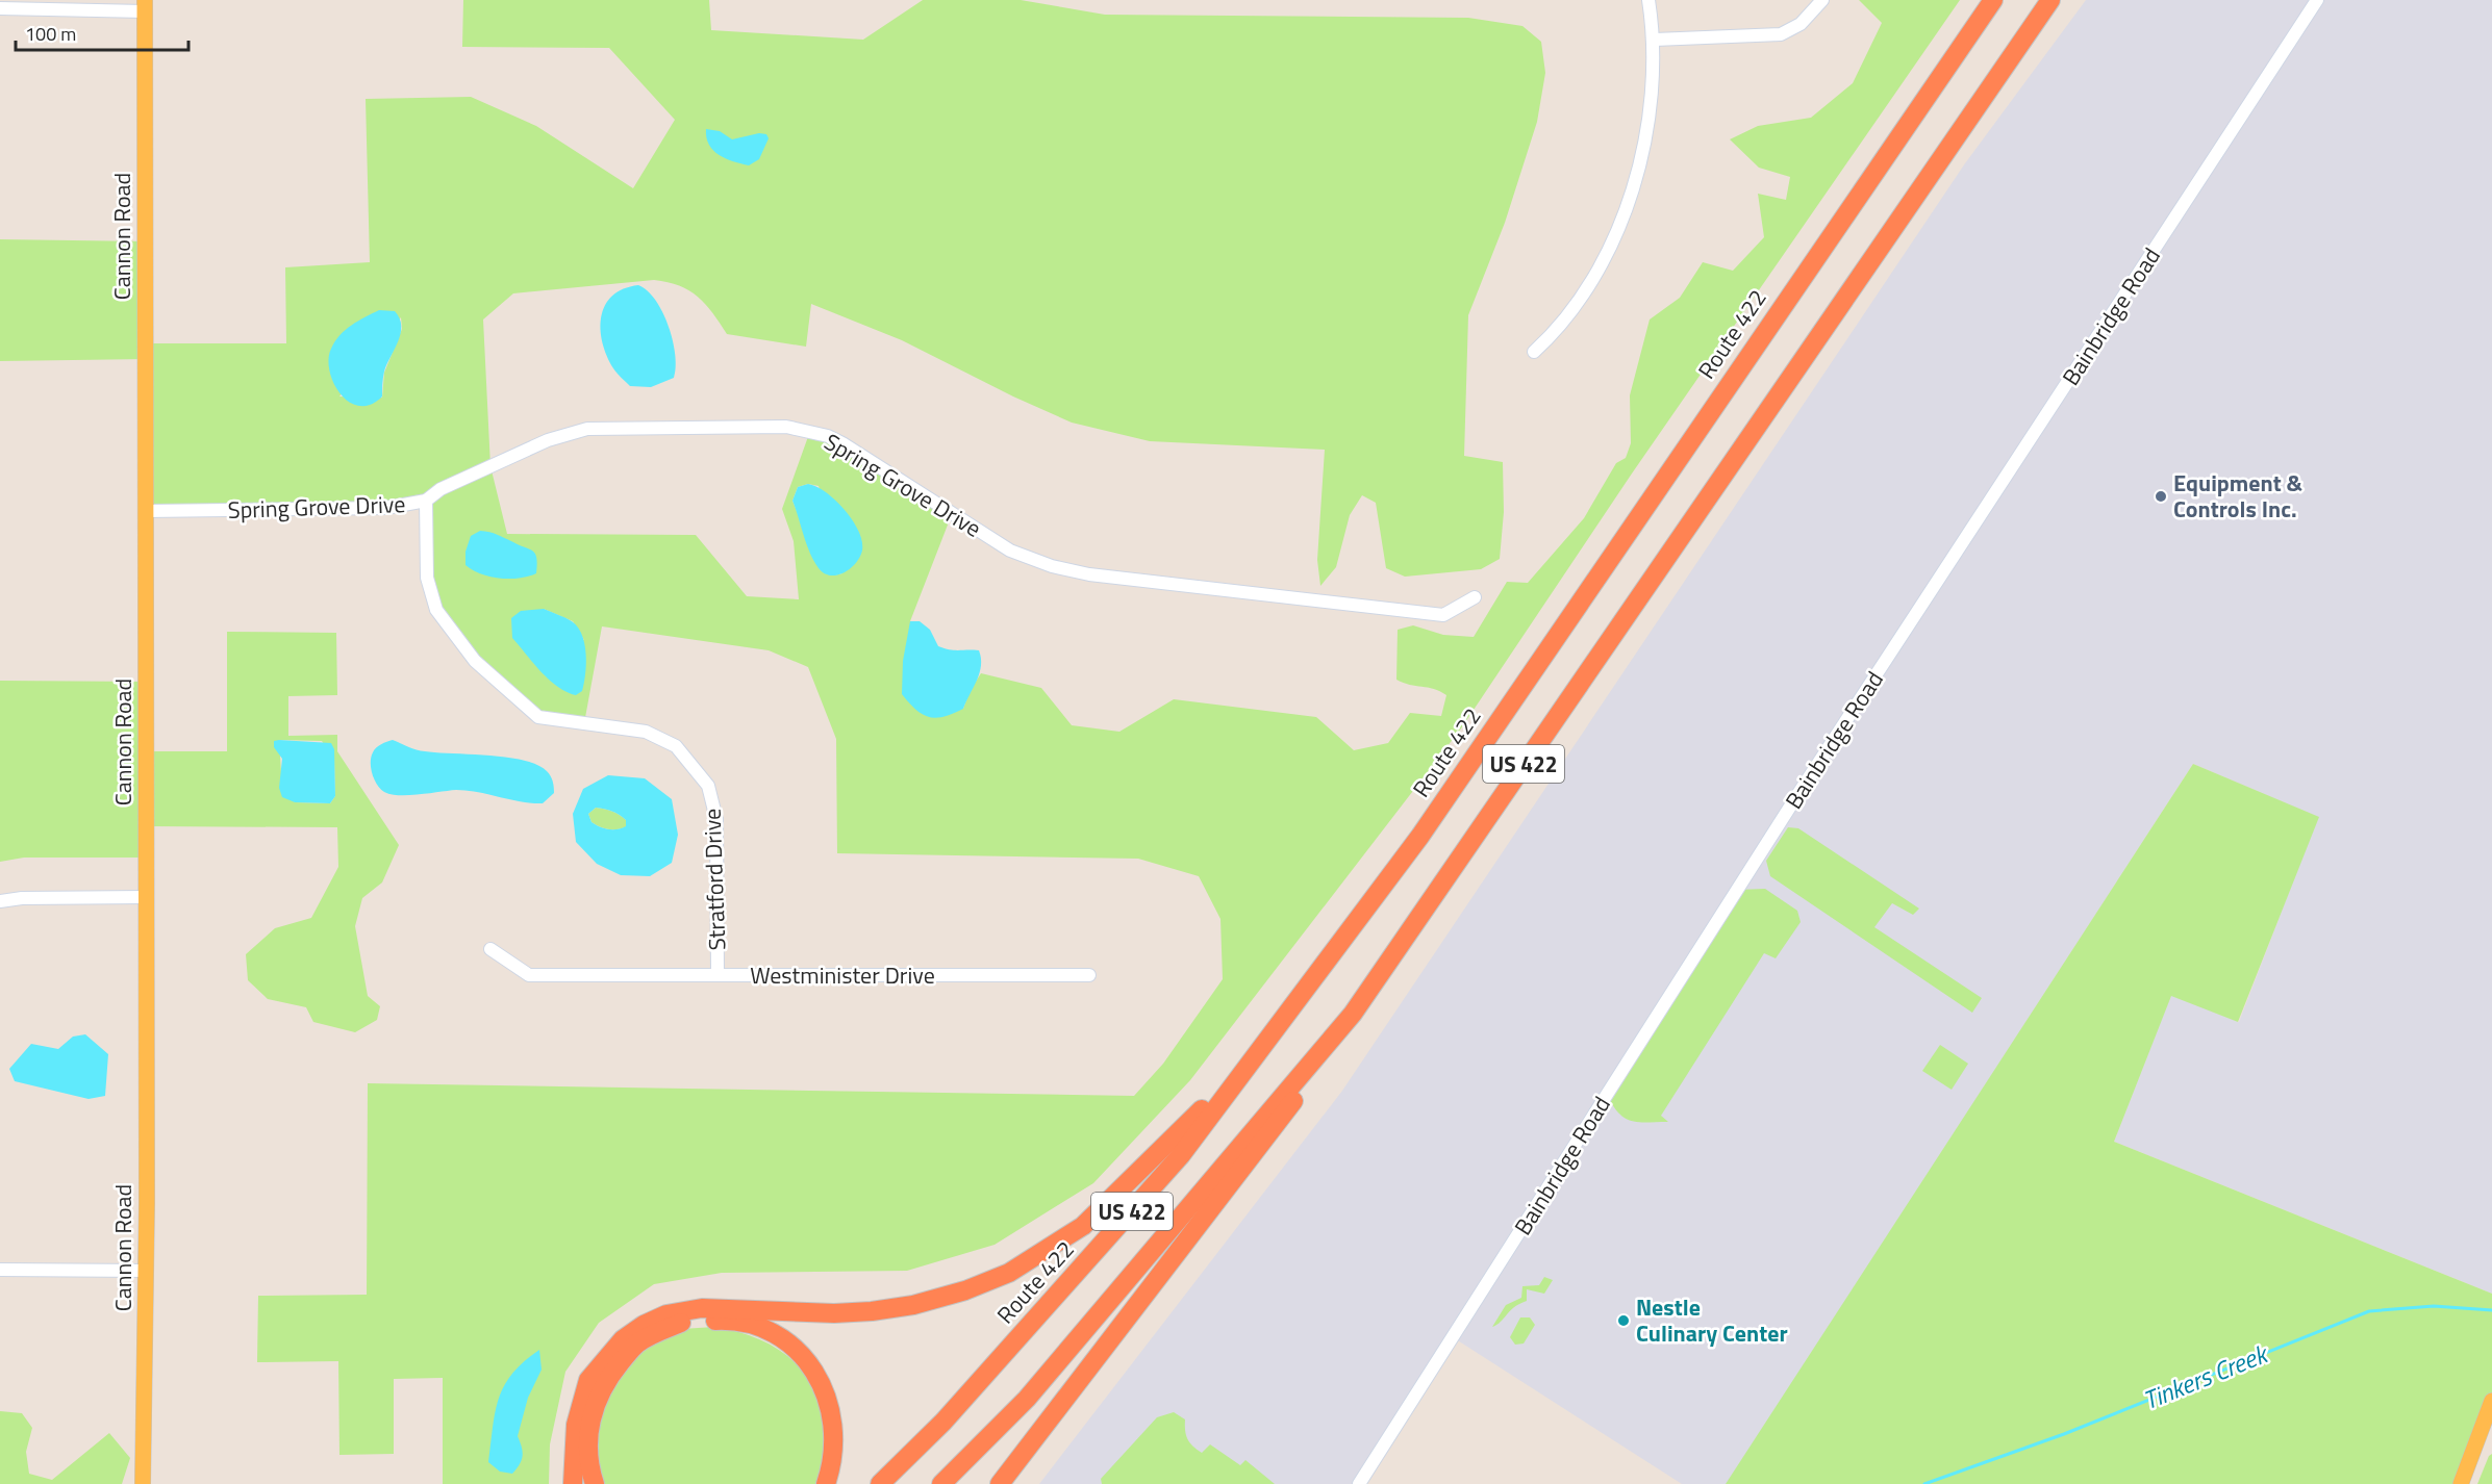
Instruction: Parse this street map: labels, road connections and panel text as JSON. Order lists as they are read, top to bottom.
{
  "streets": {
    "highway": ["Route 422", "US 422"],
    "main road": ["Cannon Road"],
    "street": [
      "Bainbridge Road",
      "Spring Grove Drive",
      "Stratford Drive",
      "Westminister Drive"
    ]
  },
  "crossings": [
    ["Cannon Road", "Spring Grove Drive"],
    ["Spring Grove Drive", "Stratford Drive"],
    ["Stratford Drive", "Westminister Drive"]
  ],
  "water": ["Tinkers Creek"],
  "places": ["Equipment & Controls Inc.", "Nestle Culinary Center"],
  "scale_bar": "100 m"
}
